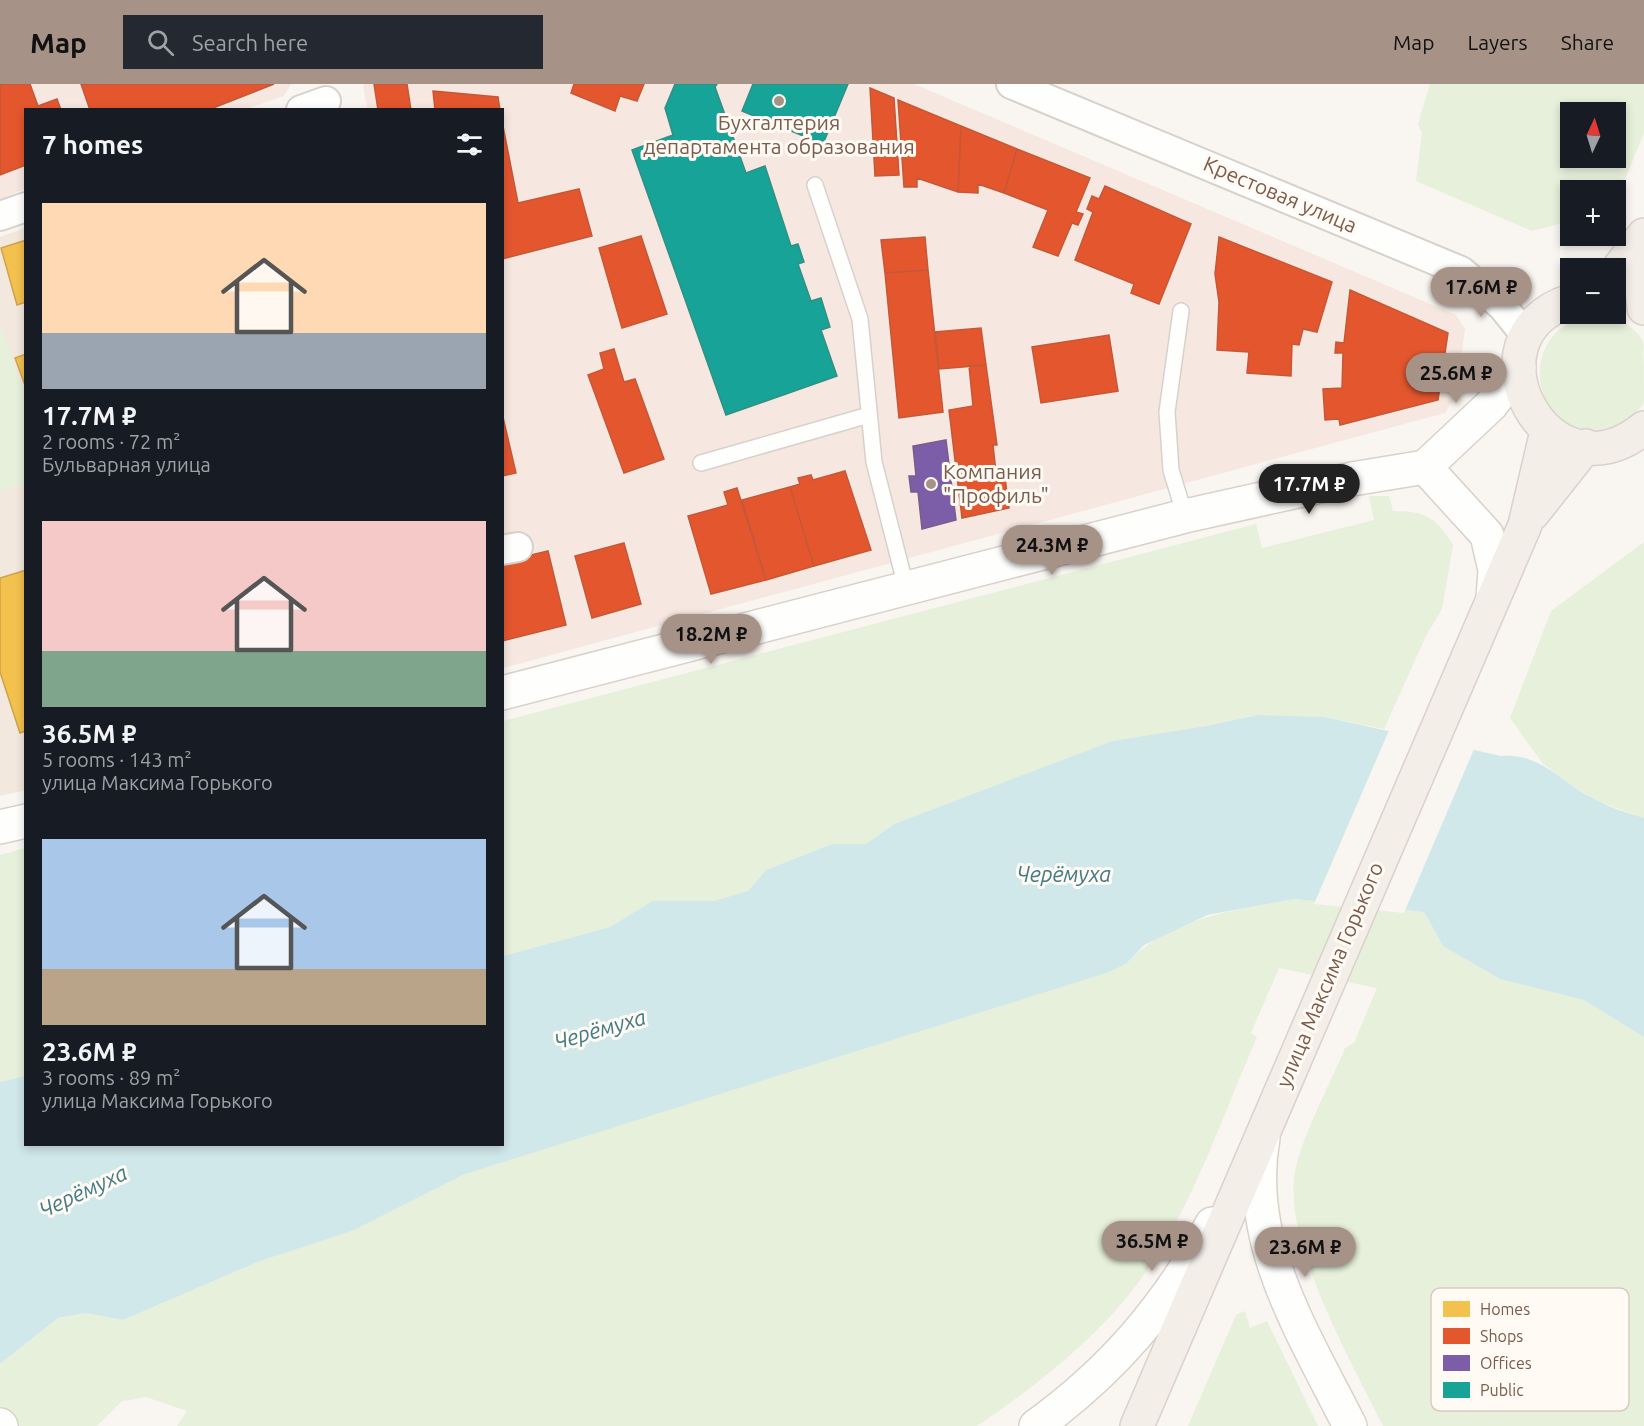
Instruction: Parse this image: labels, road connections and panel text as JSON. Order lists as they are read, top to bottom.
{
  "streets": {
    "main road": ["улица Максима Горького"],
    "street": ["Крестовая улица"]
  },
  "water": ["Черёмуха"],
  "places": ["Бухгалтерия департамента образования", "Компания \"Профиль\""],
  "legend": [
    "Homes",
    "Shops",
    "Offices",
    "Public"
  ],
  "north": "top",
  "page": {
    "header": "Map",
    "search": "Search here",
    "nav": ["Map", "Layers", "Share"],
    "map_buttons": ["+", "−"],
    "heading": "7 homes",
    "list": [
      {
        "name": "17.7M ₽",
        "note": "2 rooms · 72 m² · Бульварная улица"
      },
      {
        "name": "36.5M ₽",
        "note": "5 rooms · 143 m² · улица Максима Горького"
      },
      {
        "name": "23.6M ₽",
        "note": "3 rooms · 89 m² · улица Максима Горького"
      }
    ],
    "price": [
      "17.6M ₽",
      "25.6M ₽",
      "17.7M ₽",
      "24.3M ₽",
      "18.2M ₽",
      "36.5M ₽",
      "23.6M ₽"
    ]
  }
}
